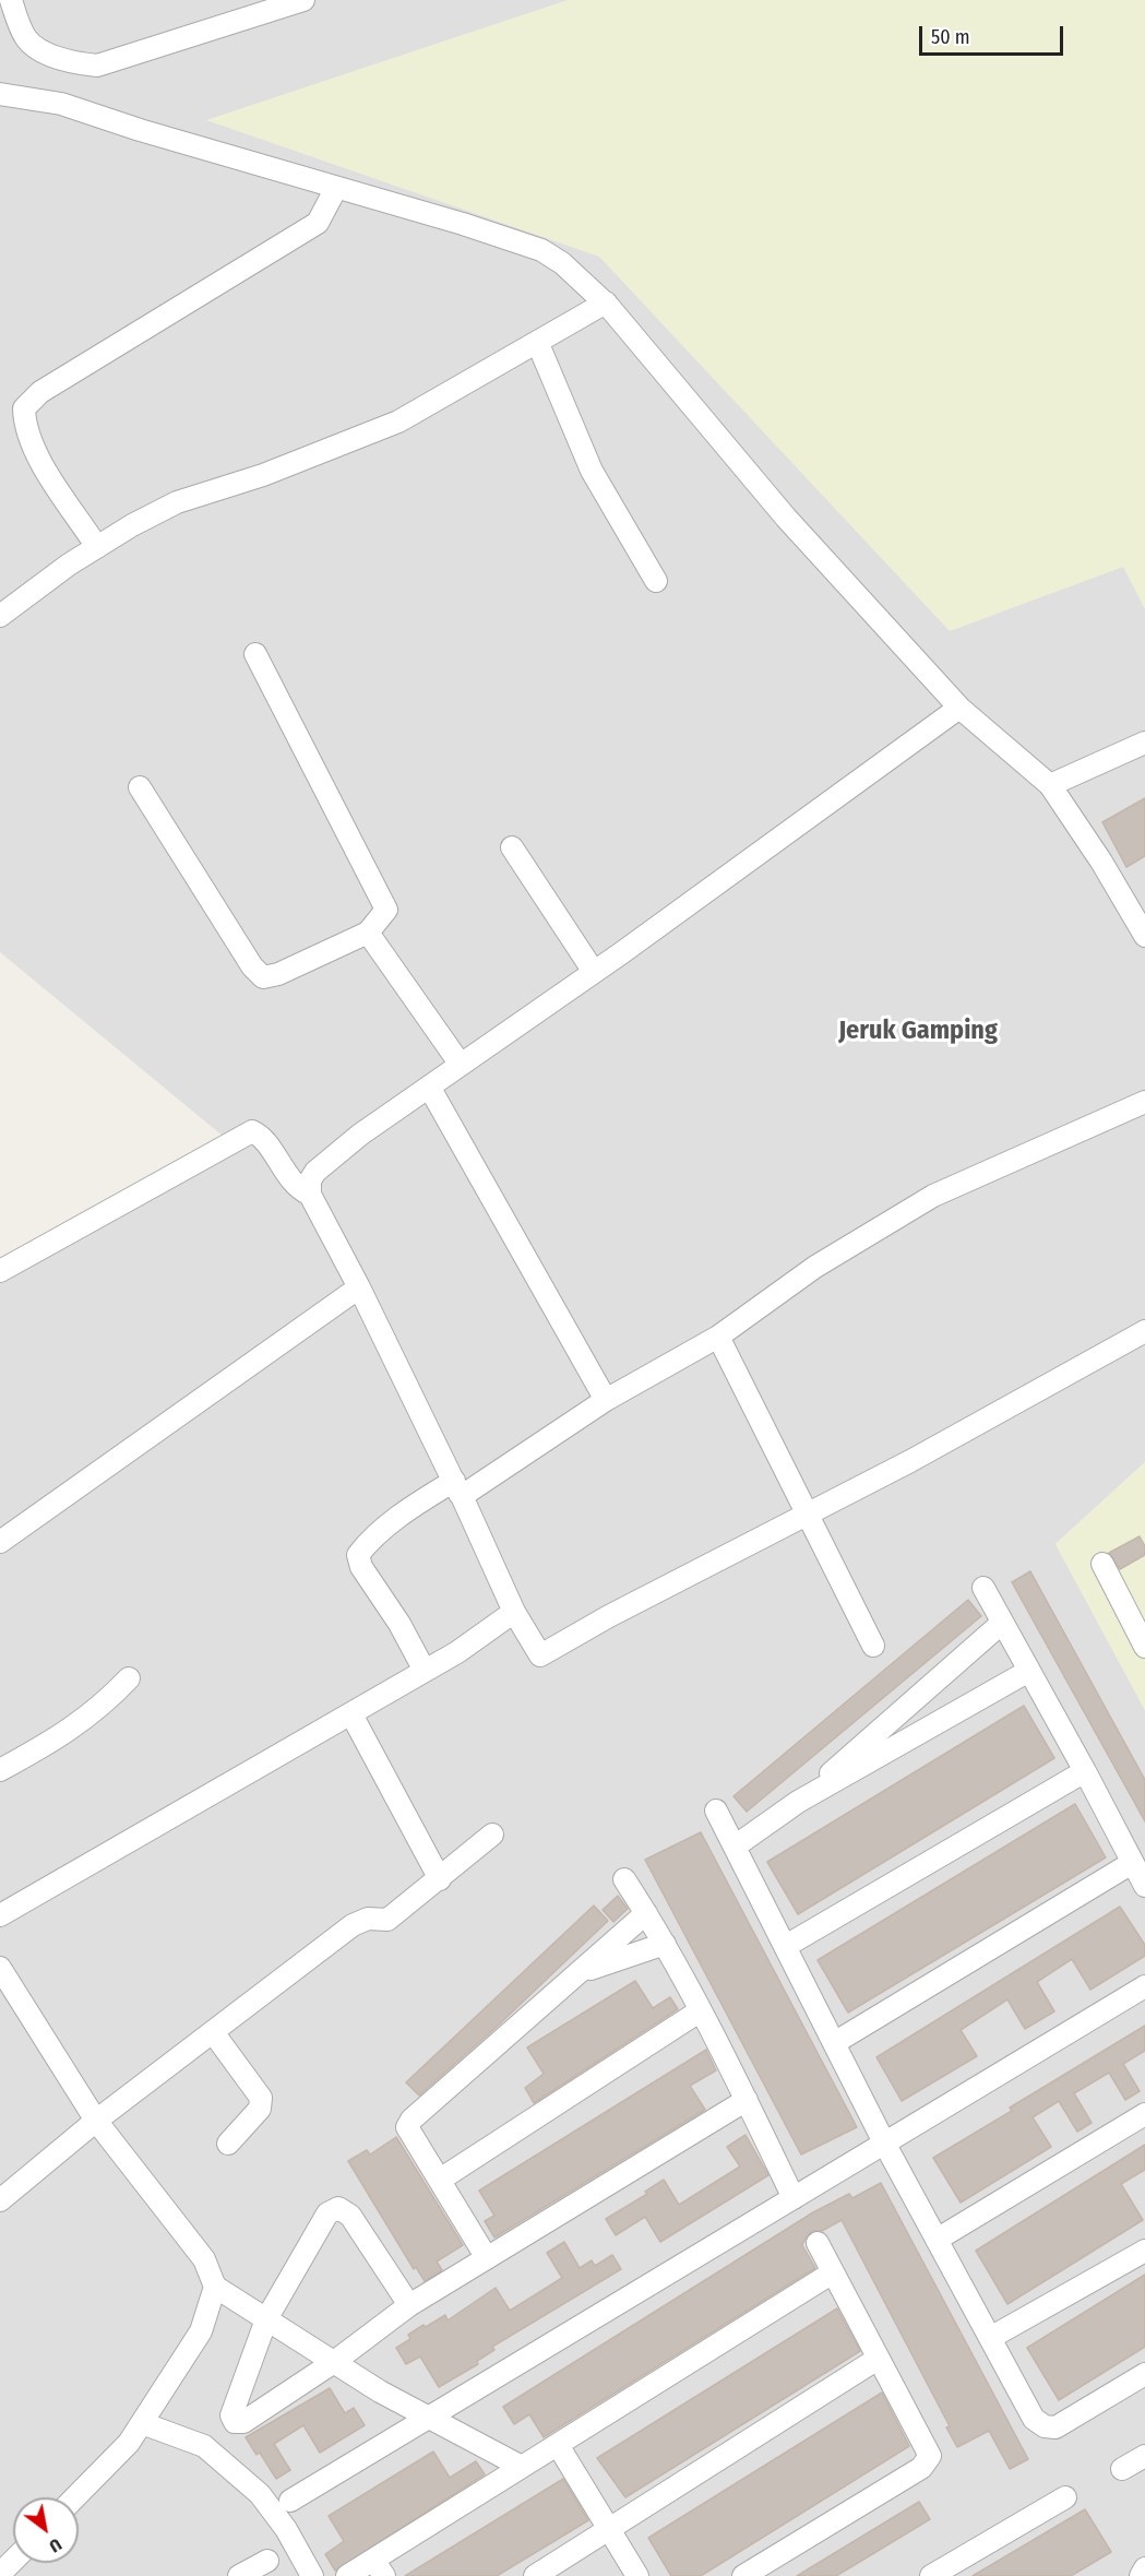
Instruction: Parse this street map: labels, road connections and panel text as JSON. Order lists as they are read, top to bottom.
{
  "districts": ["Jeruk Gamping"],
  "scale_bar": "50 m",
  "north": "bottom right"
}
